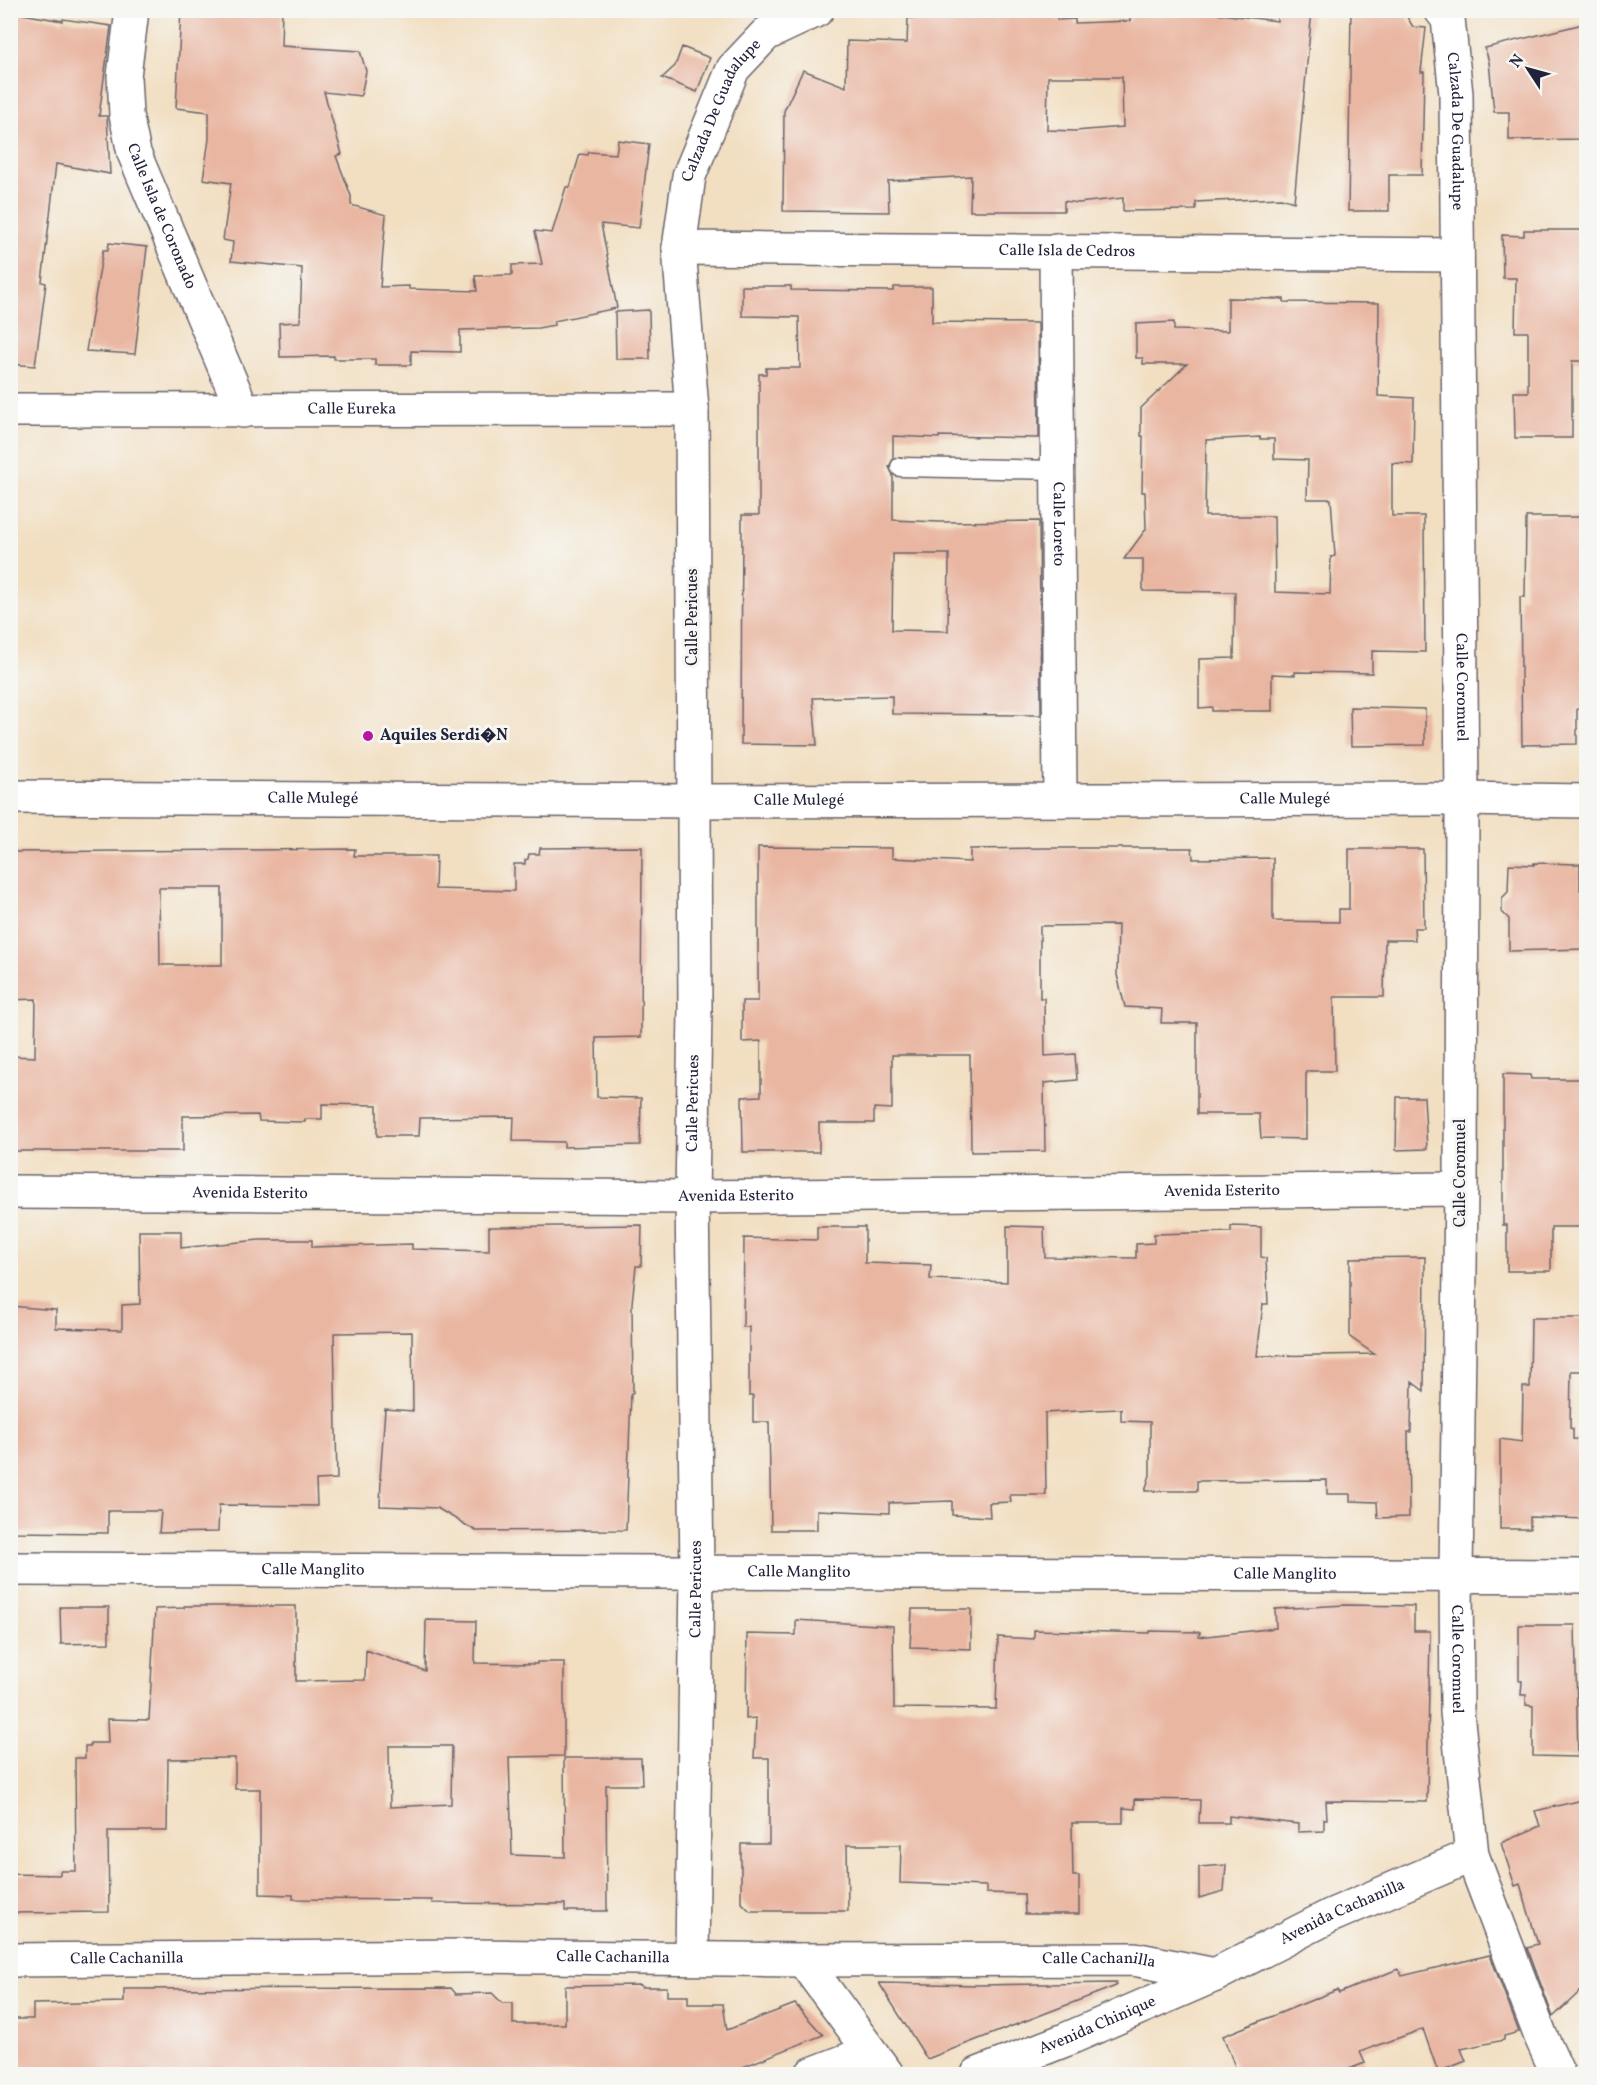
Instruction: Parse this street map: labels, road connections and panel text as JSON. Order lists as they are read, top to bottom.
{
  "streets": {
    "street": [
      "Calzada De Guadalupe",
      "Calle Isla de Coronado",
      "Calle Isla de Cedros",
      "Calle Eureka",
      "Calle Loreto",
      "Calle Pericues",
      "Calle Coromuel",
      "Calle Mulegé",
      "Avenida Esterito",
      "Calle Manglito",
      "Avenida Cachanilla",
      "Calle Cachanilla",
      "Avenida Chinique"
    ]
  },
  "crossings": [
    ["Calzada De Guadalupe", "Calle Isla de Cedros"],
    ["Calzada De Guadalupe", "Calle Pericues"],
    ["Calzada De Guadalupe", "Calle Coromuel"],
    ["Calle Isla de Coronado", "Calle Eureka"],
    ["Calle Isla de Cedros", "Calle Loreto"],
    ["Calle Isla de Cedros", "Calle Pericues"],
    ["Calle Isla de Cedros", "Calle Coromuel"],
    ["Calle Eureka", "Calle Pericues"],
    ["Calle Loreto", "Calle Mulegé"],
    ["Calle Pericues", "Calle Mulegé"],
    ["Calle Pericues", "Avenida Esterito"],
    ["Calle Pericues", "Calle Manglito"],
    ["Calle Pericues", "Calle Cachanilla"],
    ["Calle Coromuel", "Calle Mulegé"],
    ["Calle Coromuel", "Avenida Esterito"],
    ["Calle Coromuel", "Calle Manglito"],
    ["Calle Coromuel", "Avenida Cachanilla"],
    ["Avenida Cachanilla", "Calle Cachanilla"],
    ["Avenida Cachanilla", "Avenida Chinique"],
    ["Calle Cachanilla", "Avenida Chinique"]
  ],
  "places": ["Aquiles Serdi�N"],
  "north": "top left"
}
